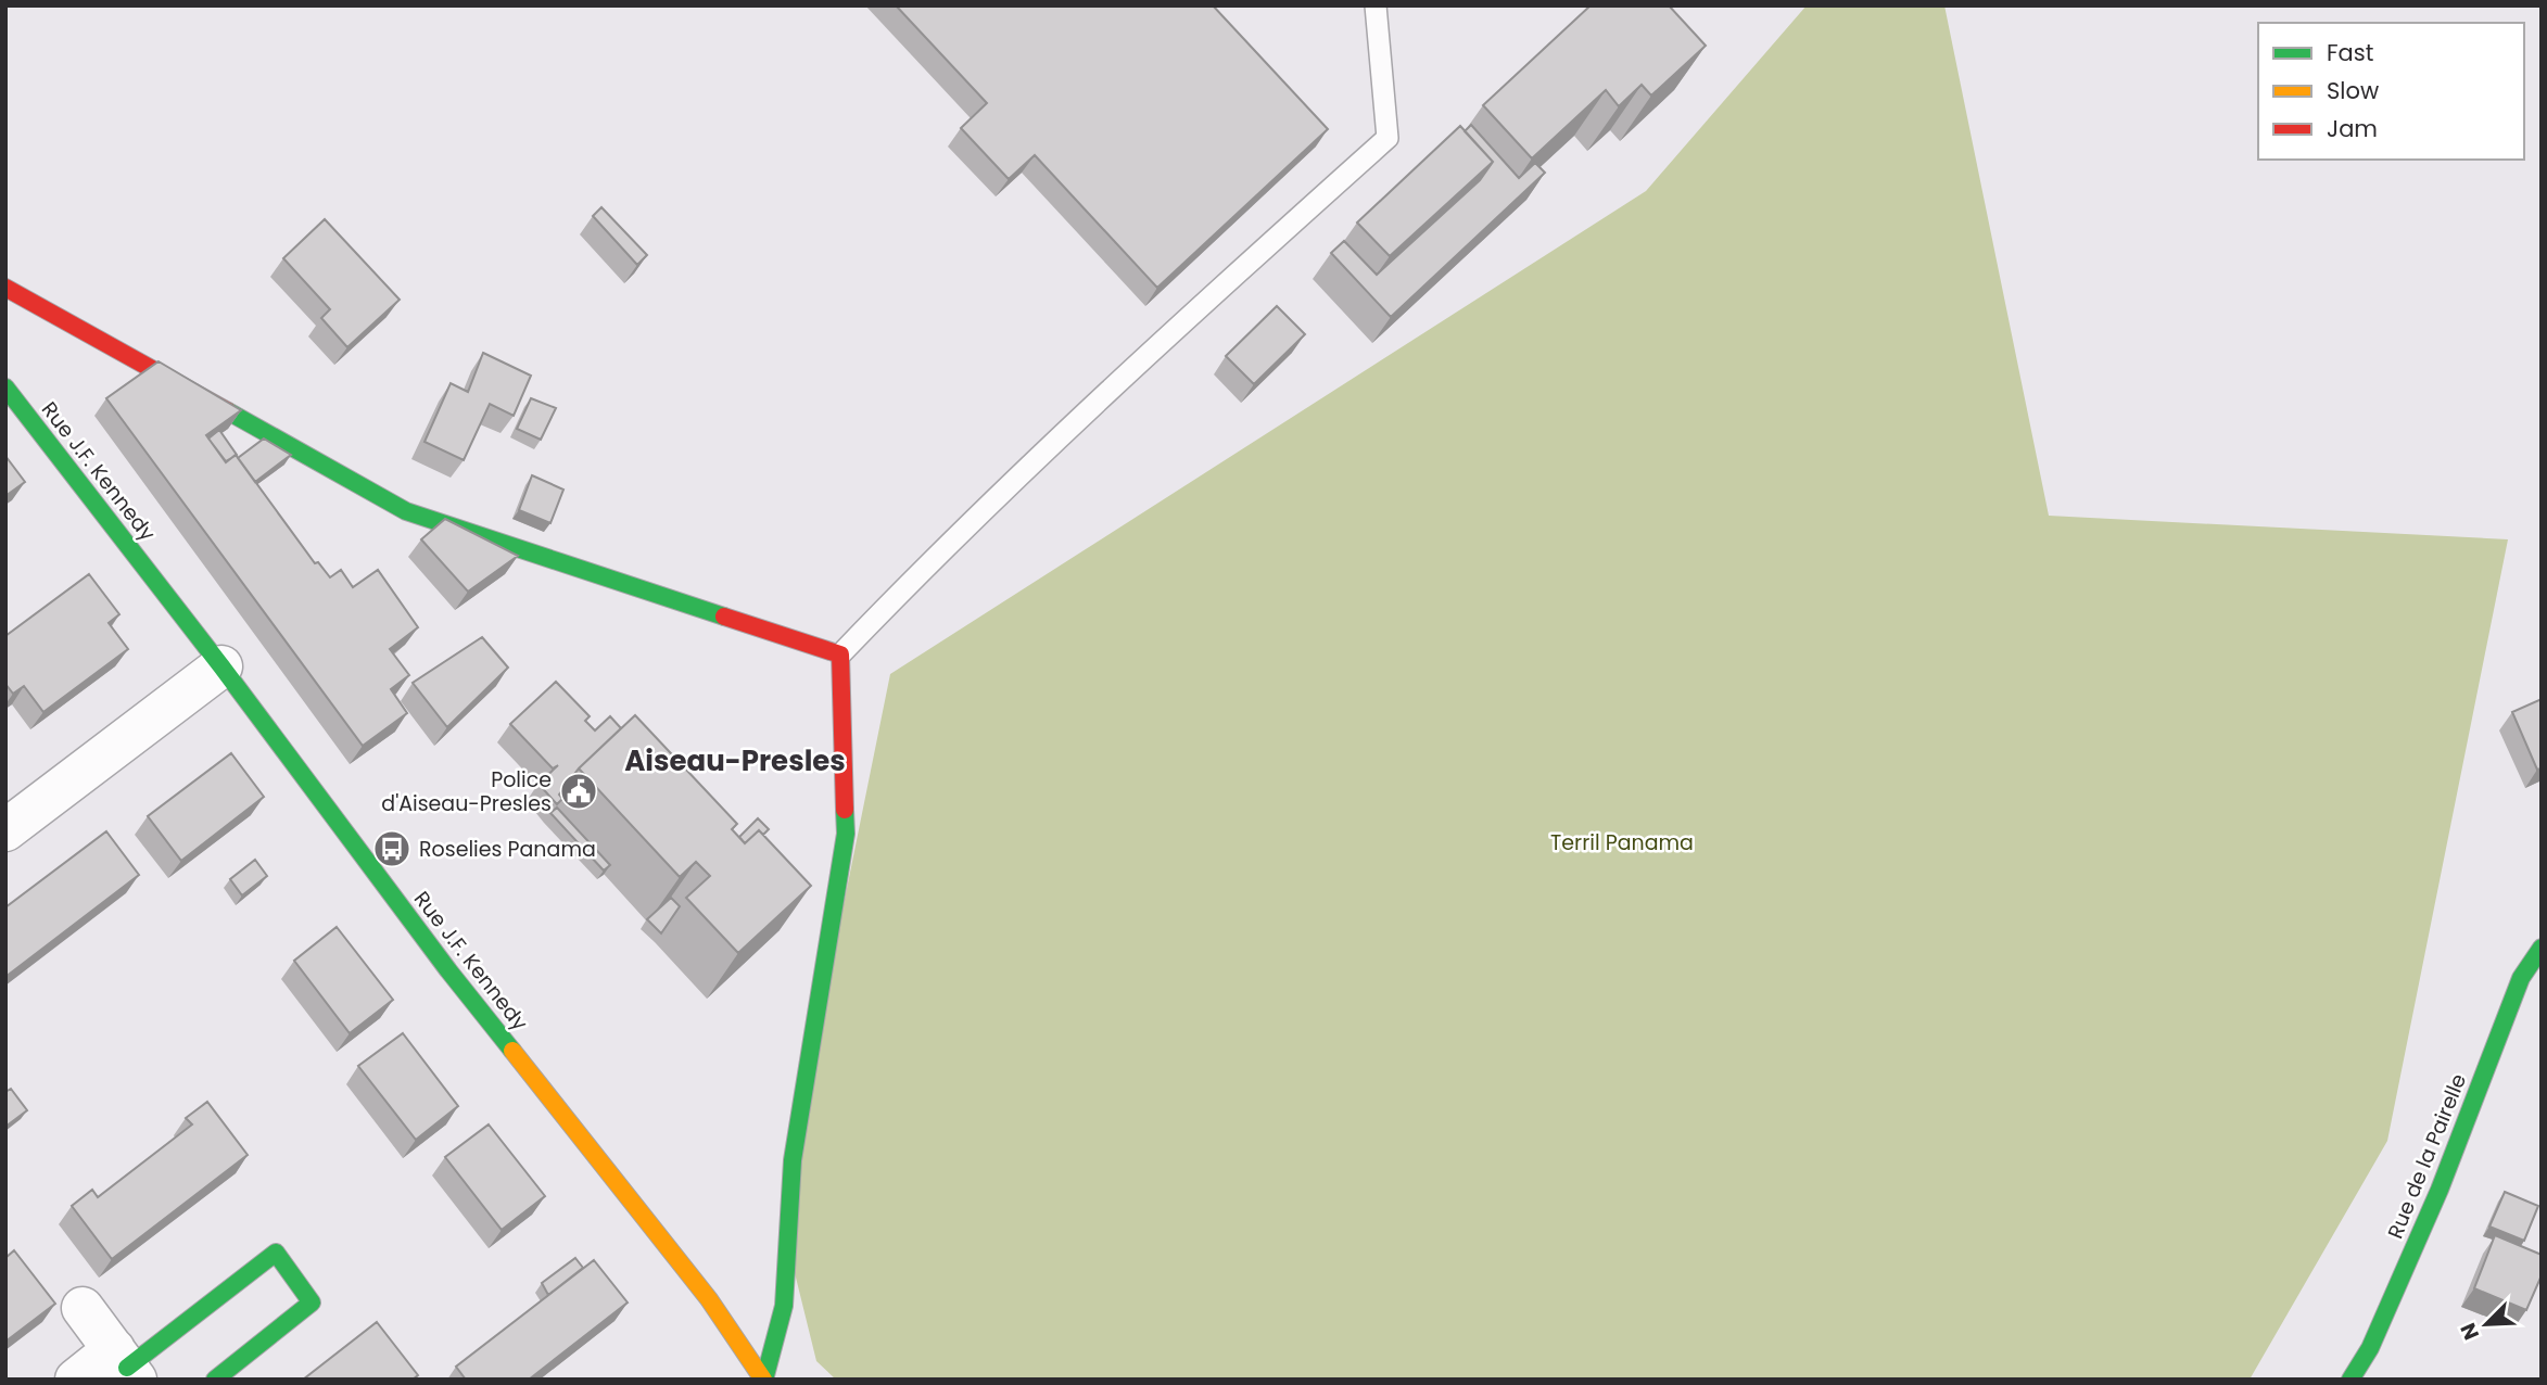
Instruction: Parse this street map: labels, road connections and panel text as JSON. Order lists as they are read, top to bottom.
{
  "streets": {
    "street": ["Rue J.F. Kennedy", "Rue de la Pairelle"]
  },
  "districts": ["Aiseau-Presles"],
  "parks": ["Terril Panama"],
  "places": {
    "public building": ["Police d'Aiseau-Presles"],
    "bus stop": ["Roselies Panama"]
  },
  "legend": ["Fast", "Slow", "Jam"],
  "north": "bottom left"
}
